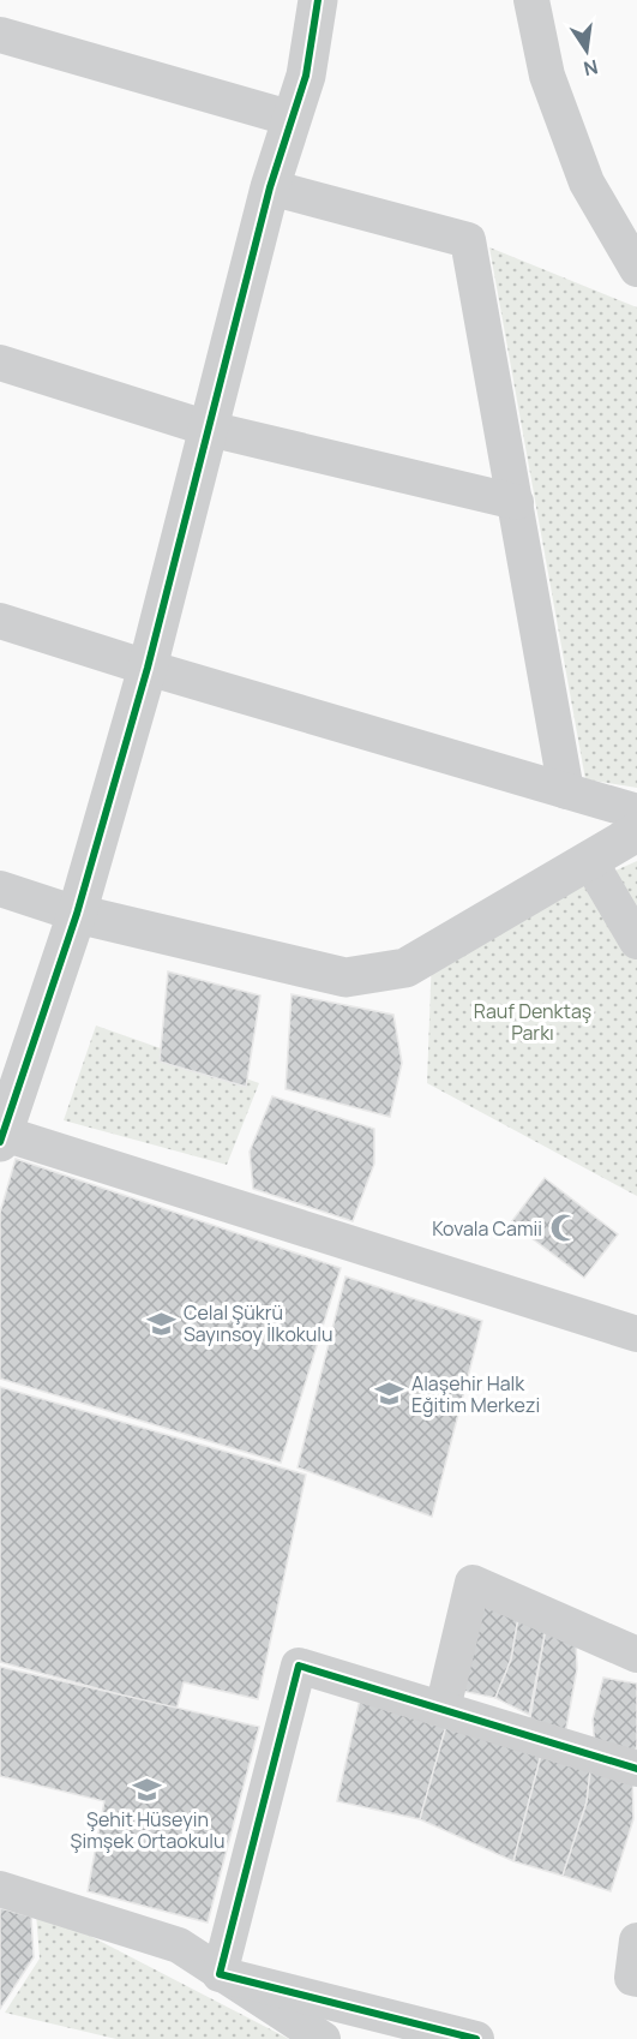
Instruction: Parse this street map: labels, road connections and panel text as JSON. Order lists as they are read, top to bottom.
{
  "parks": ["Rauf Denktaş Parkı"],
  "places": {
    "mosque": ["Kovala Camii"],
    "school or university": ["Celal Şükrü Sayınsoy İlkokulu", "Alaşehir Halk Eğitim Merkezi", "Şehit Hüseyin Şimşek Ortaokulu"]
  },
  "north": "bottom"
}
